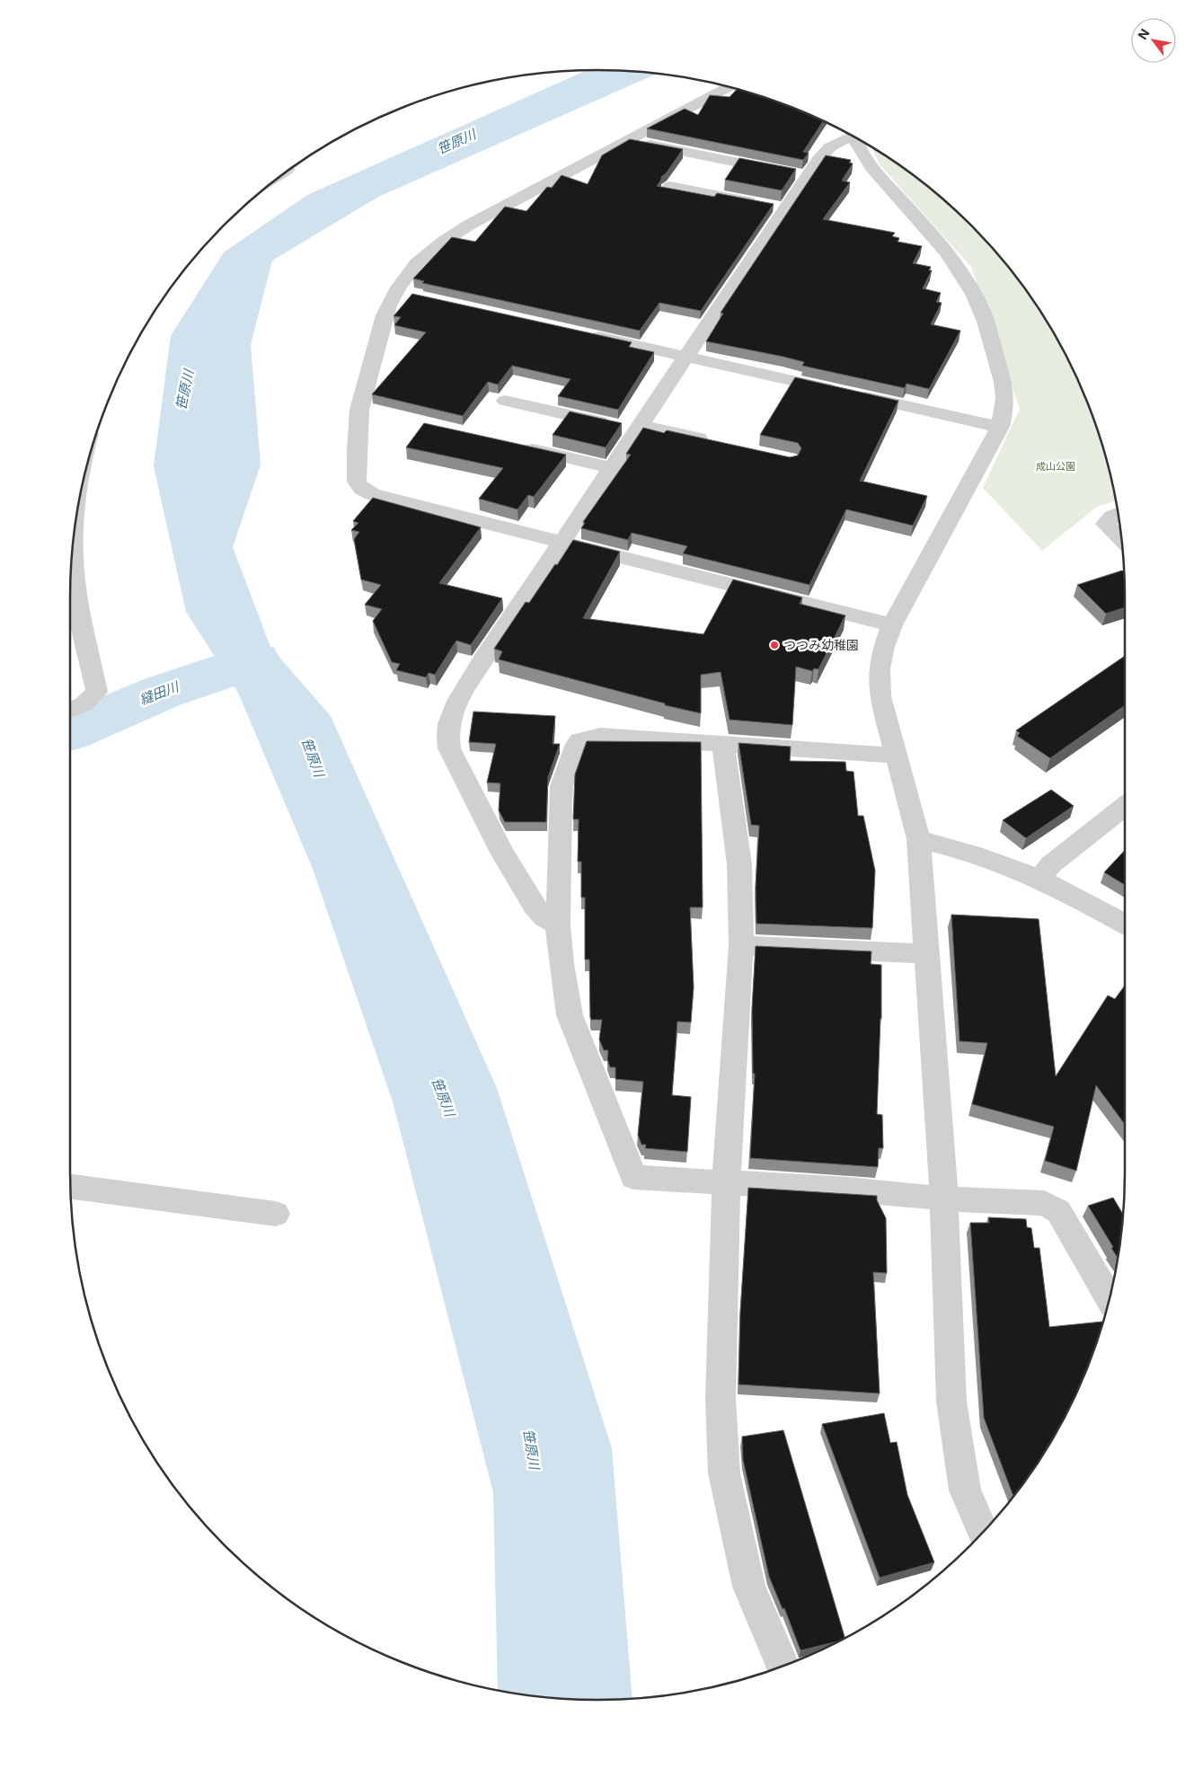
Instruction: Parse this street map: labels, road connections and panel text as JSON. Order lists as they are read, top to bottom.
{
  "water": ["笹原川", "縫田川"],
  "parks": ["成山公園"],
  "places": ["つつみ幼稚園"],
  "north": "top left"
}
